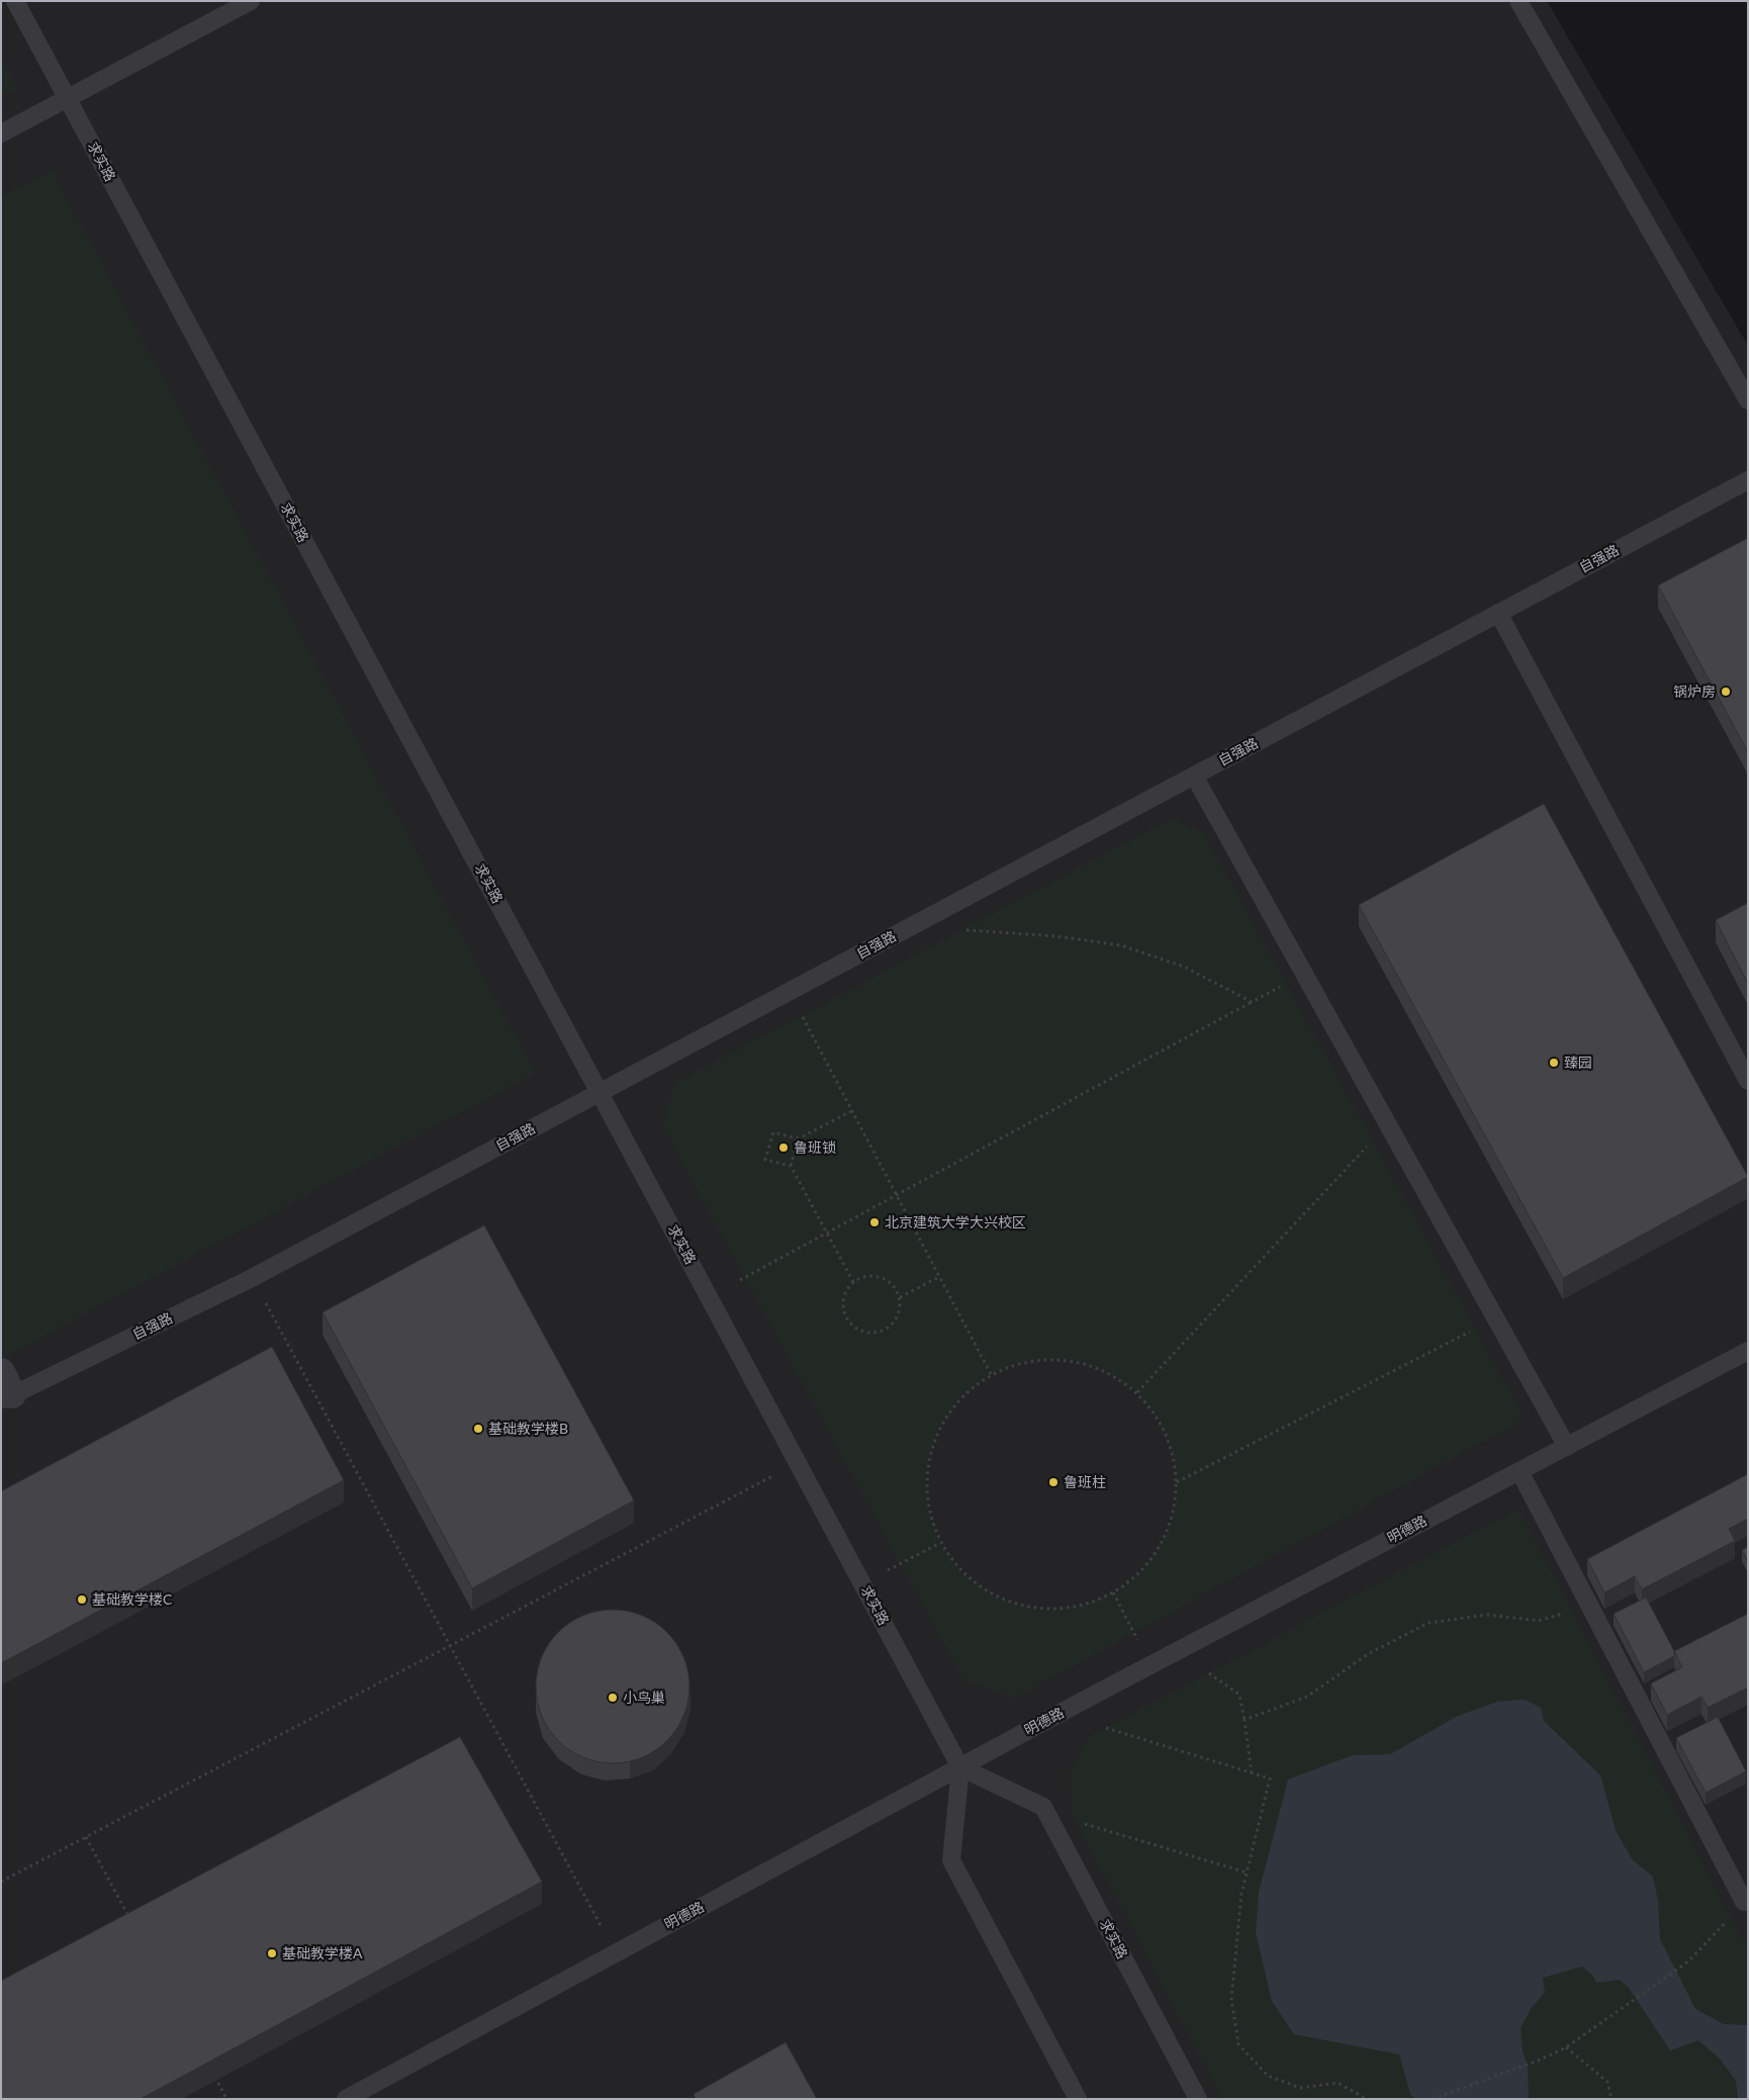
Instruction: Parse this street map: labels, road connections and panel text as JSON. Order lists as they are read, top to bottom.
{
  "streets": {
    "lane": ["求实路", "自强路", "明德路"]
  },
  "crossings": [
    ["求实路", "自强路"],
    ["求实路", "明德路"]
  ],
  "places": [
    "锅炉房",
    "臻园",
    "鲁班锁",
    "北京建筑大学大兴校区",
    "基础教学楼B",
    "鲁班柱",
    "基础教学楼C",
    "小鸟巢",
    "基础教学楼A"
  ]
}
